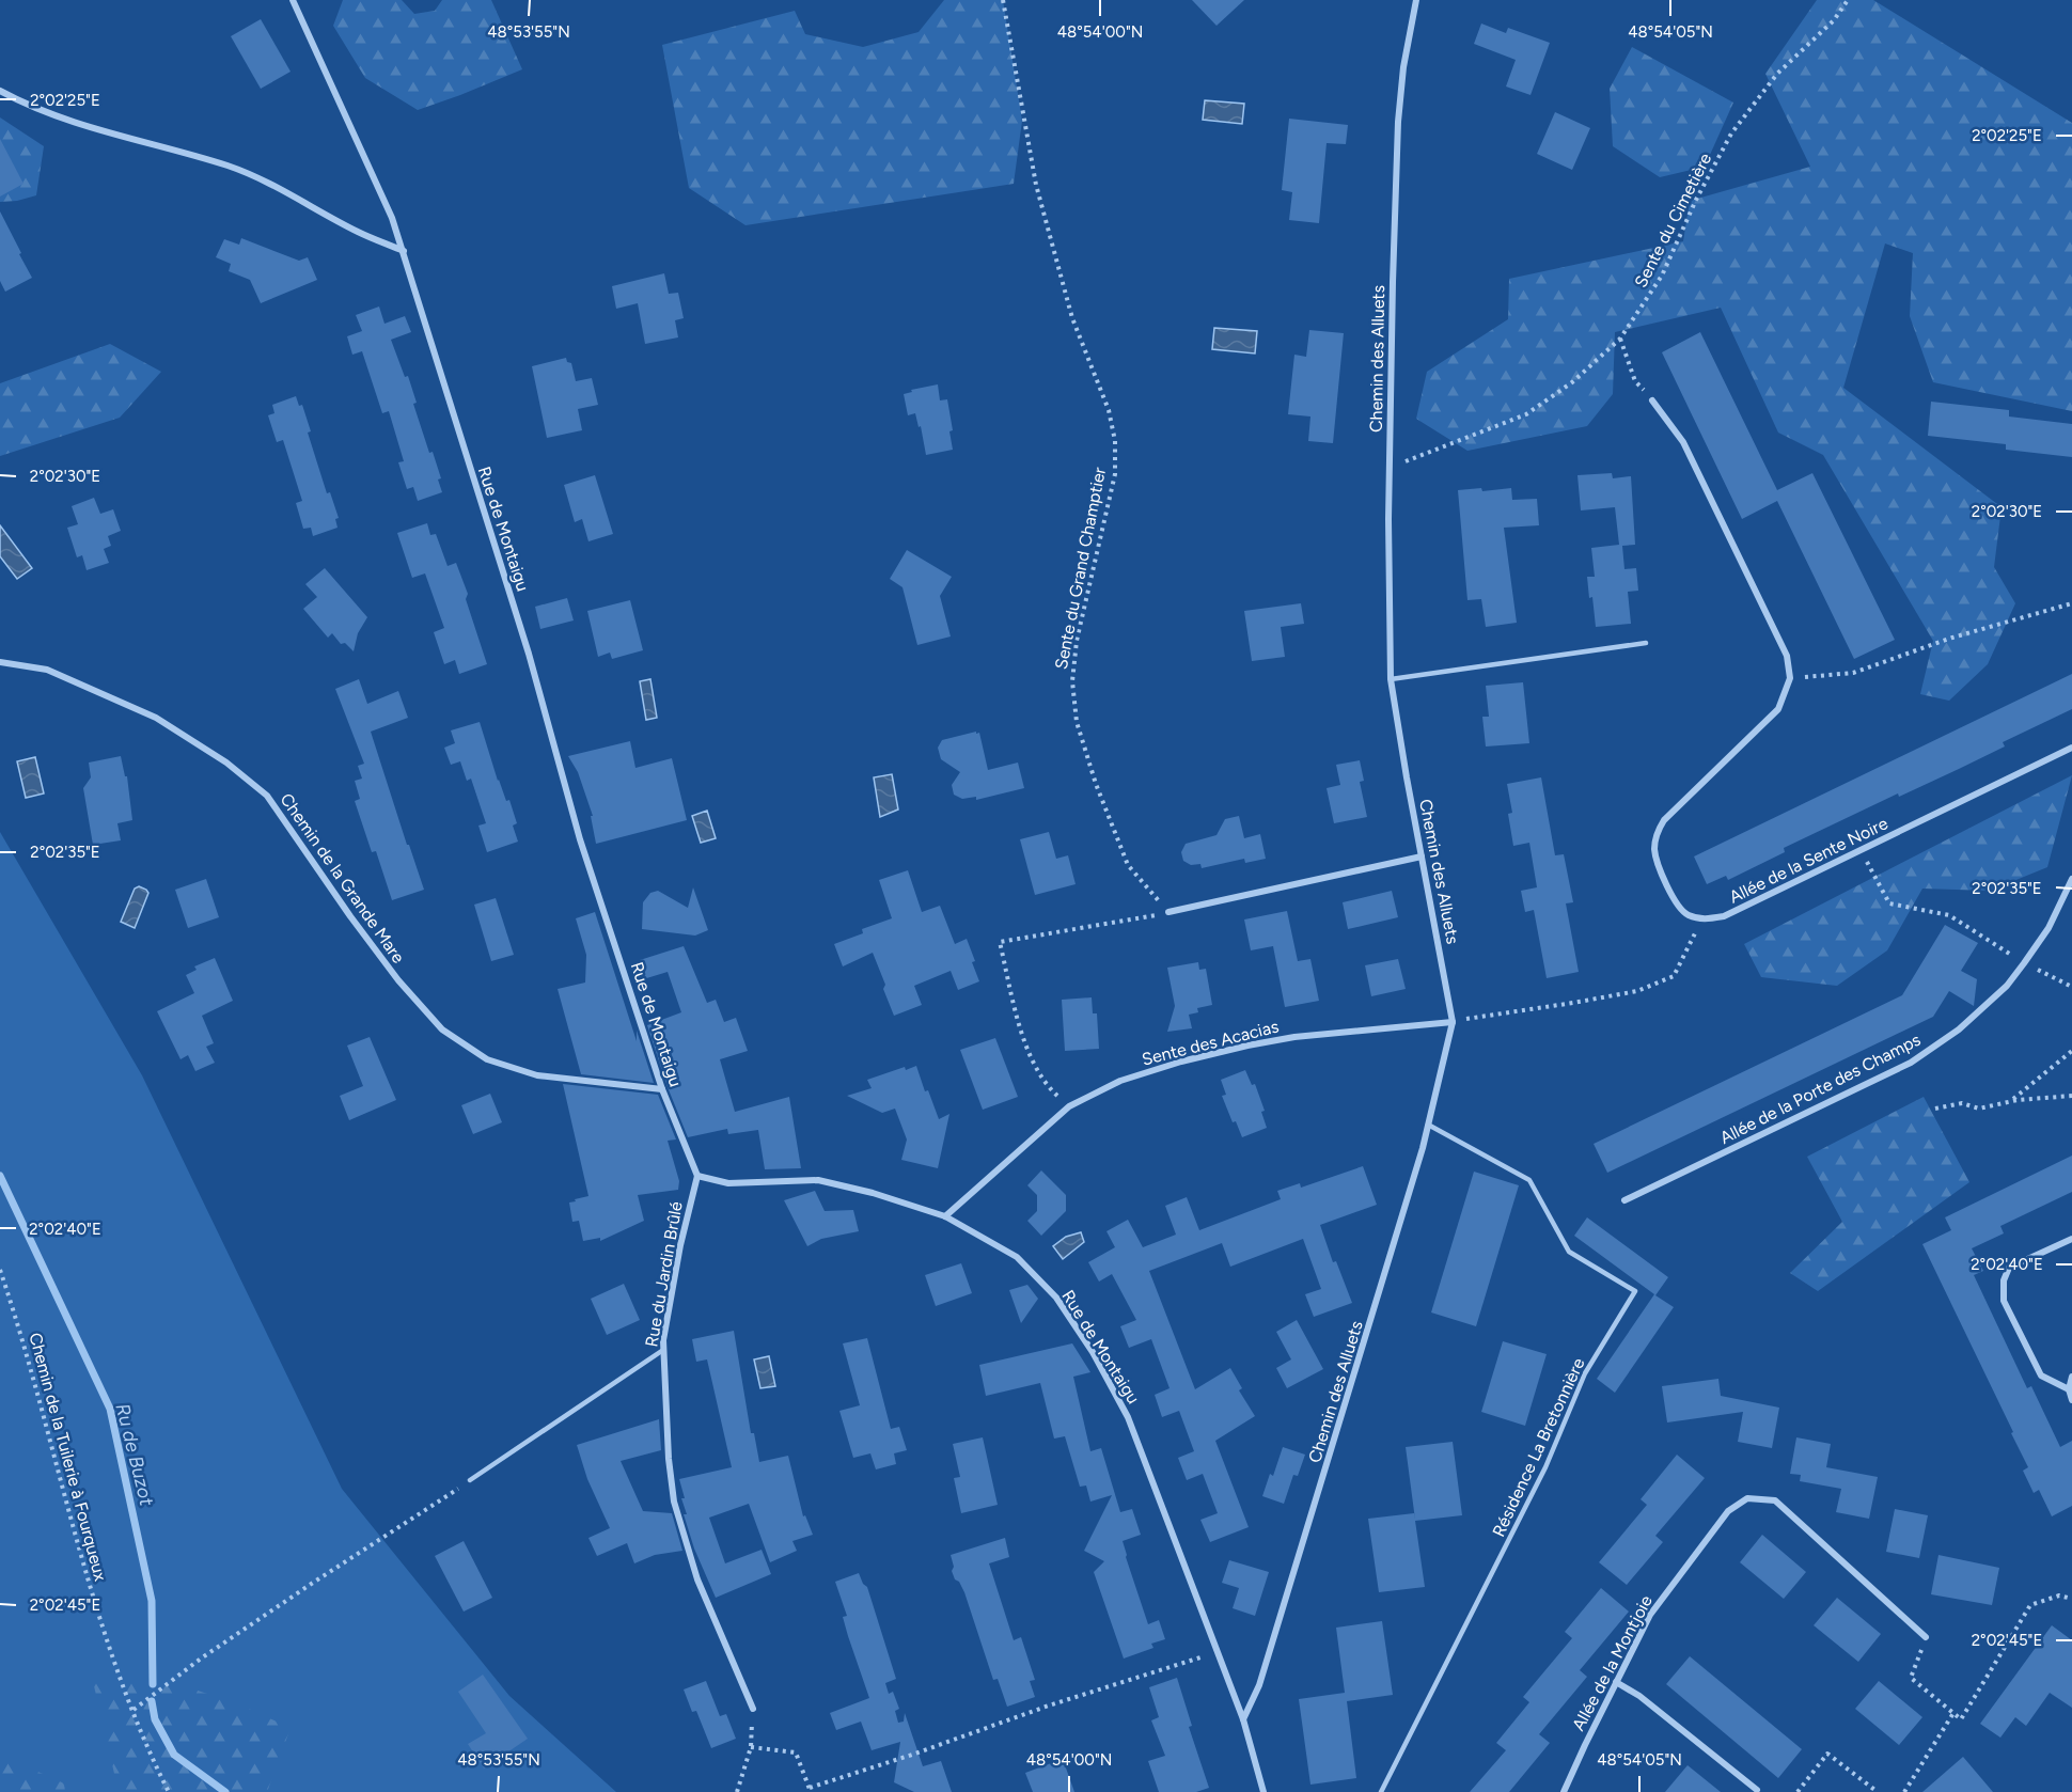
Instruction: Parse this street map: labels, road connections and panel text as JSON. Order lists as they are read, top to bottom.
{
  "streets": {
    "street": [
      "Chemin des Alluets",
      "Rue de Montaigu",
      "Allée de la Sente Noire",
      "Chemin de la Grande Mare",
      "Sente des Acacias",
      "Allée de la Porte des Champs",
      "Rue du Jardin Brûlé",
      "Allée de la Montjoie"
    ],
    "lane": ["Résidence La Bretonnière"],
    "path": ["Sente du Cimetière", "Sente du Grand Champtier", "Chemin de la Tuilerie à Fourqueux"]
  },
  "crossings": [
    ["Sente du Cimetière", "Chemin des Alluets"],
    ["Chemin des Alluets", "Rue de Montaigu"],
    ["Chemin des Alluets", "Sente des Acacias"],
    ["Chemin des Alluets", "Résidence La Bretonnière"],
    ["Rue de Montaigu", "Chemin de la Grande Mare"],
    ["Rue de Montaigu", "Sente des Acacias"],
    ["Rue de Montaigu", "Rue du Jardin Brûlé"]
  ],
  "water": ["Ru de Buzot"],
  "coordinates": [
    "48°53'55\"N",
    "48°54'00\"N",
    "48°54'05\"N",
    "2°02'25\"E",
    "2°02'30\"E",
    "2°02'35\"E",
    "2°02'40\"E",
    "2°02'45\"E"
  ]
}
